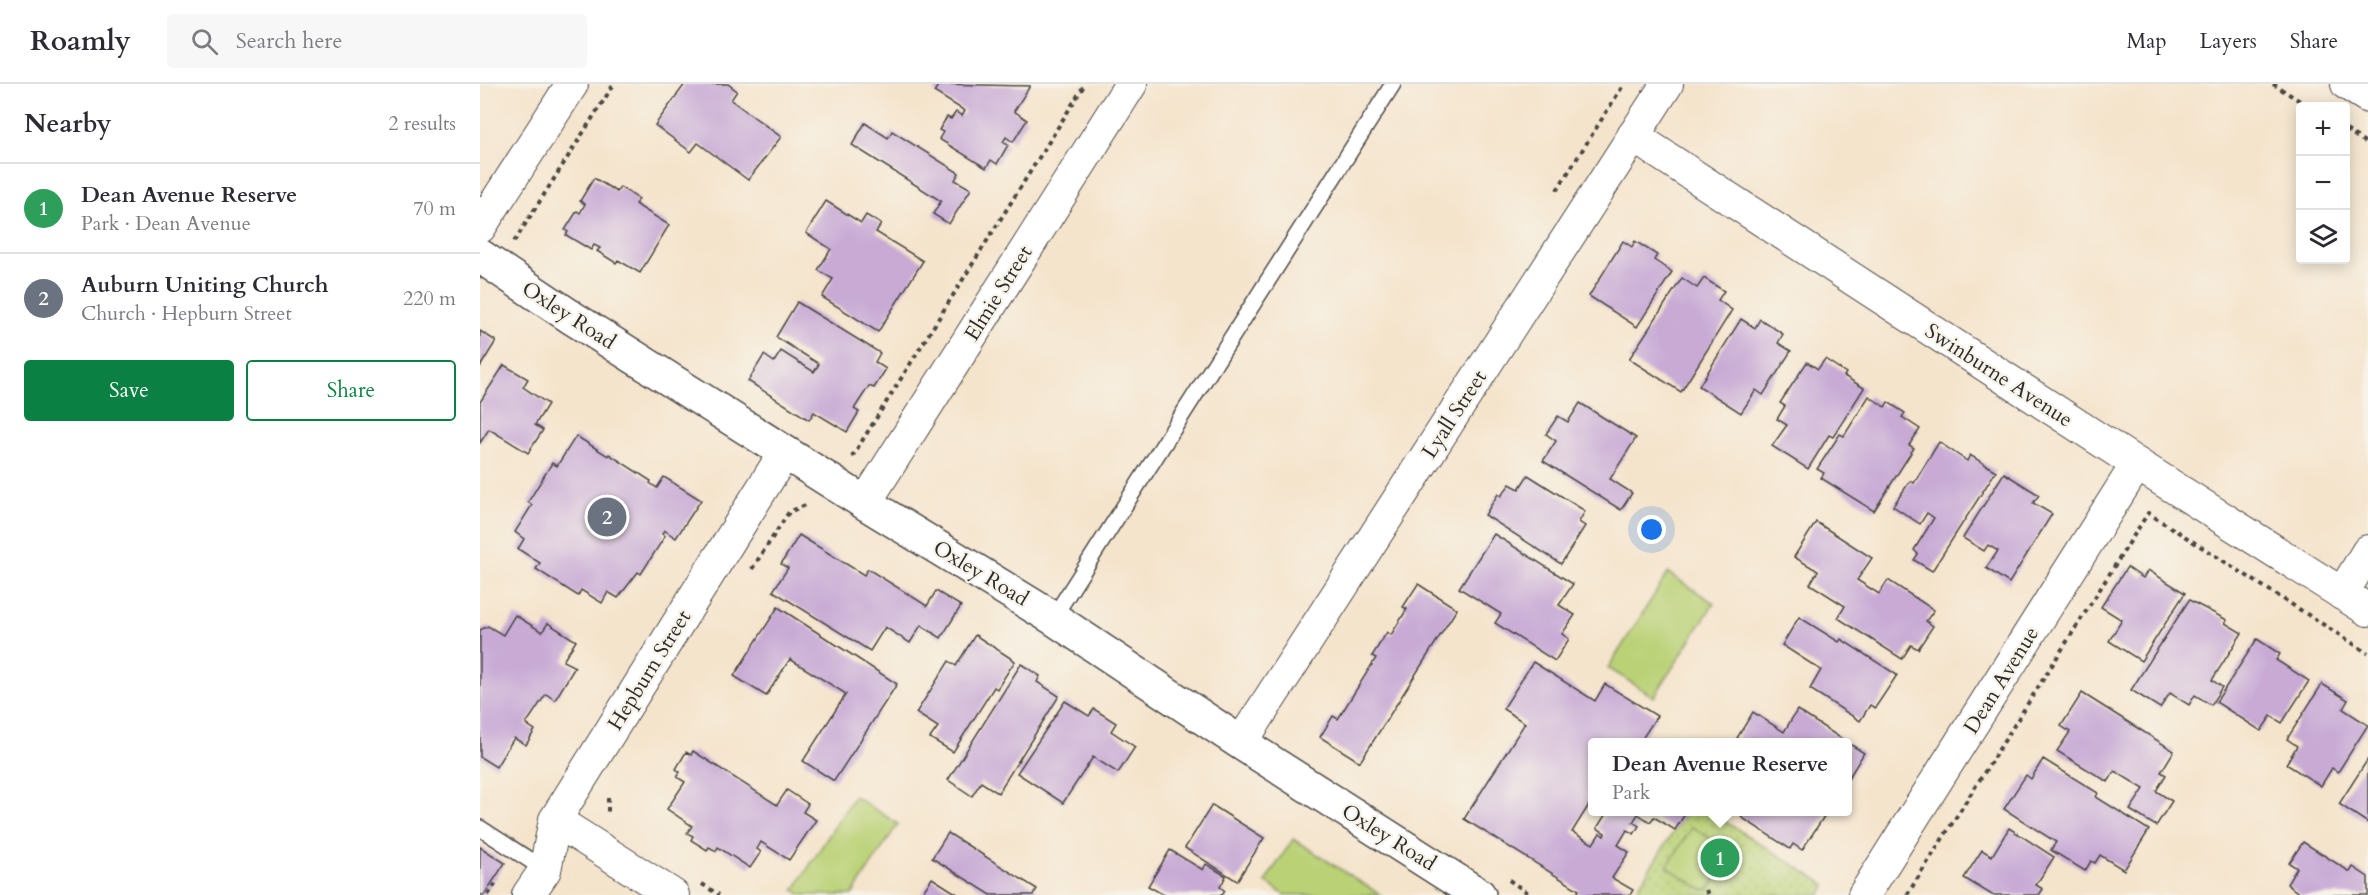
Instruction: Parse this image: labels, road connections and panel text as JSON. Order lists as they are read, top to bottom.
{
  "streets": {
    "street": [
      "Elmie Street",
      "Oxley Road",
      "Swinburne Avenue",
      "Lyall Street",
      "Hepburn Street",
      "Dean Avenue"
    ]
  },
  "crossings": [
    ["Elmie Street", "Oxley Road"],
    ["Oxley Road", "Lyall Street"],
    ["Oxley Road", "Hepburn Street"],
    ["Swinburne Avenue", "Lyall Street"],
    ["Swinburne Avenue", "Dean Avenue"]
  ],
  "page": {
    "header": "Roamly",
    "search": "Search here",
    "nav": ["Map", "Layers", "Share"],
    "heading": ["Nearby", "2 results"],
    "map_buttons": ["+", "−"],
    "list": [
      {
        "mark": "1",
        "name": "Dean Avenue Reserve",
        "note": "Park · Dean Avenue",
        "value": "70 m"
      },
      {
        "mark": "2",
        "name": "Auburn Uniting Church",
        "note": "Church · Hepburn Street",
        "value": "220 m"
      }
    ],
    "buttons": ["Save", "Share"],
    "pins": ["2", "1"],
    "popup": ["Dean Avenue Reserve", "Park"]
  }
}
